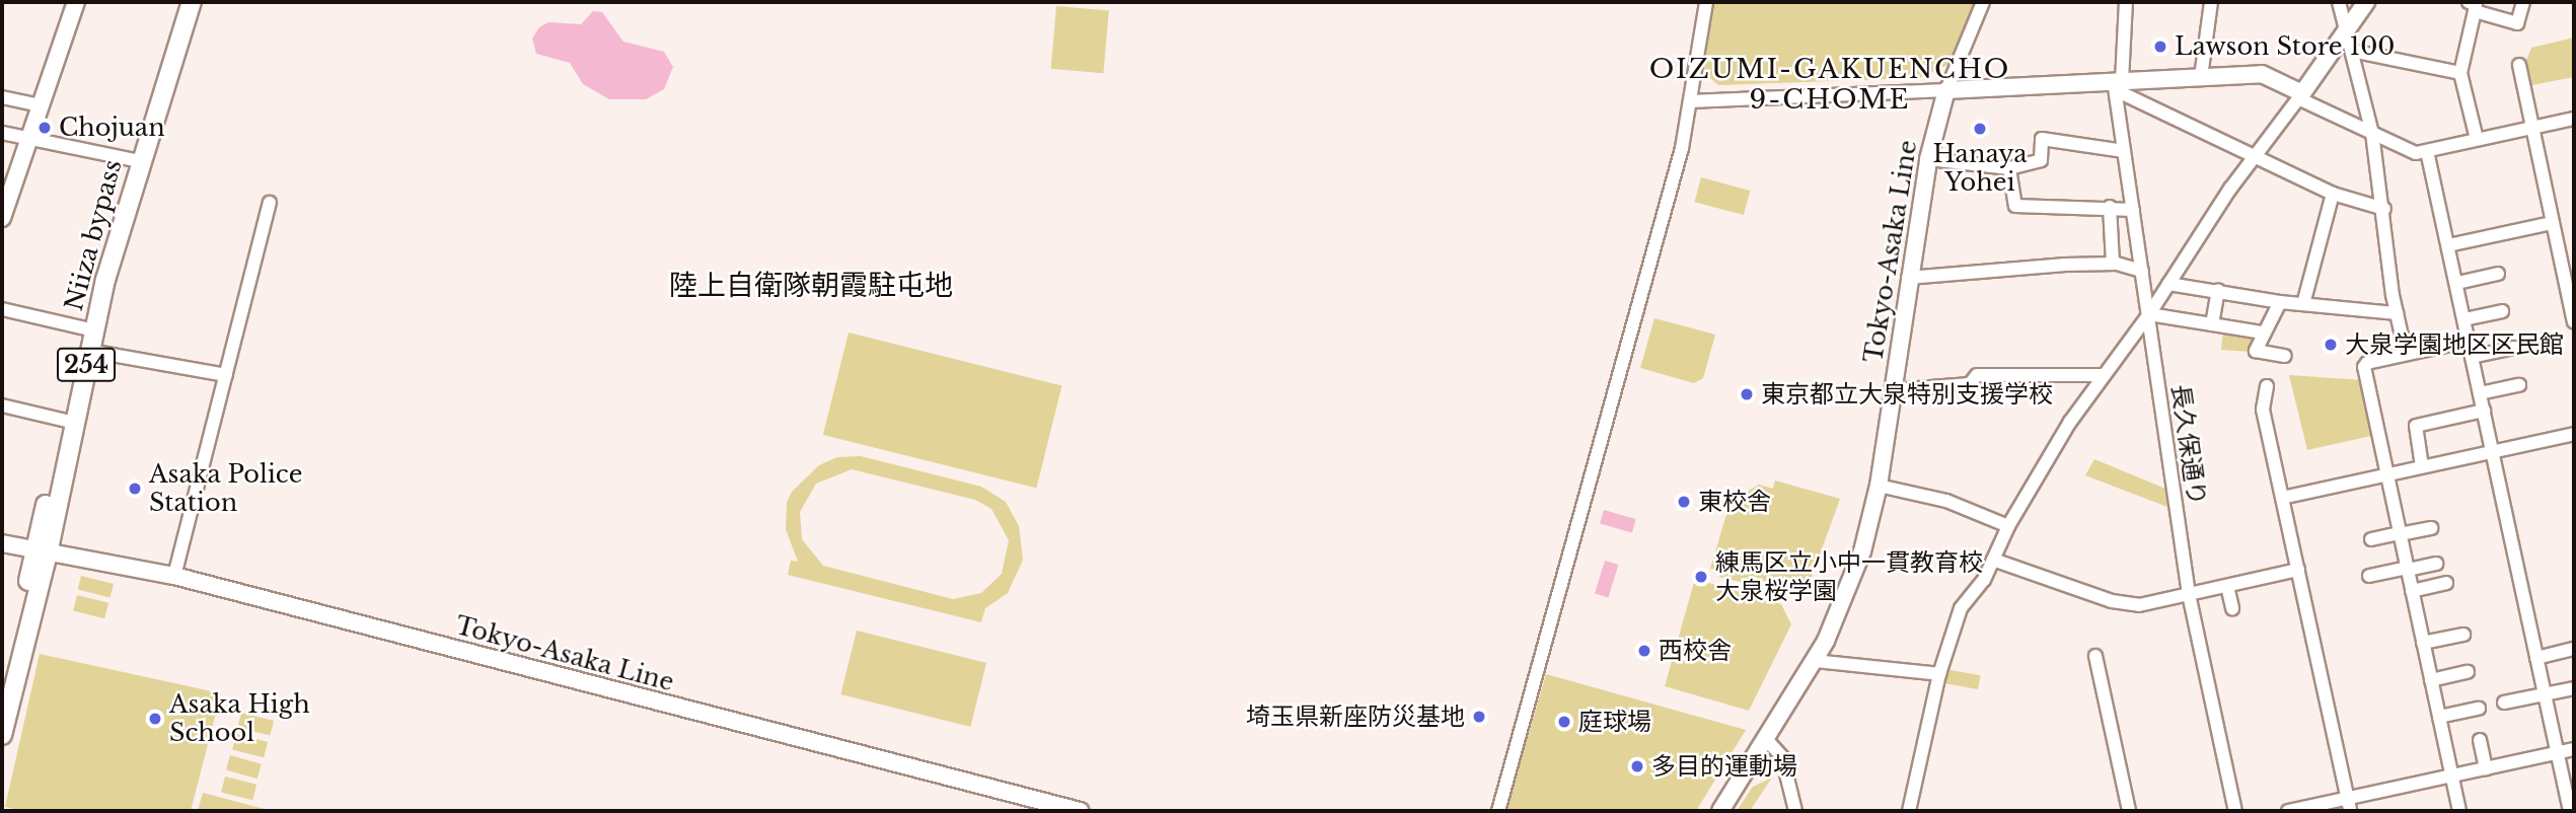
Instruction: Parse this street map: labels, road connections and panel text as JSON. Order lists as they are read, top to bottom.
{
  "streets": {
    "highway": ["Niiza bypass", "254"],
    "main road": ["Tokyo-Asaka Line"],
    "street": ["長久保通り"]
  },
  "crossings": [
    ["Niiza bypass", "Tokyo-Asaka Line"]
  ],
  "districts": ["OIZUMI-GAKUENCHO 9-CHOME", "陸上自衛隊朝霞駐屯地"],
  "places": [
    "Lawson Store 100",
    "Chojuan",
    "Hanaya Yohei",
    "大泉学園地区区民館",
    "東京都立大泉特別支援学校",
    "Asaka Police Station",
    "東校舎",
    "練馬区立小中一貫教育校 大泉桜学園",
    "西校舎",
    "埼玉県新座防災基地",
    "Asaka High School",
    "庭球場",
    "多目的運動場"
  ]
}
